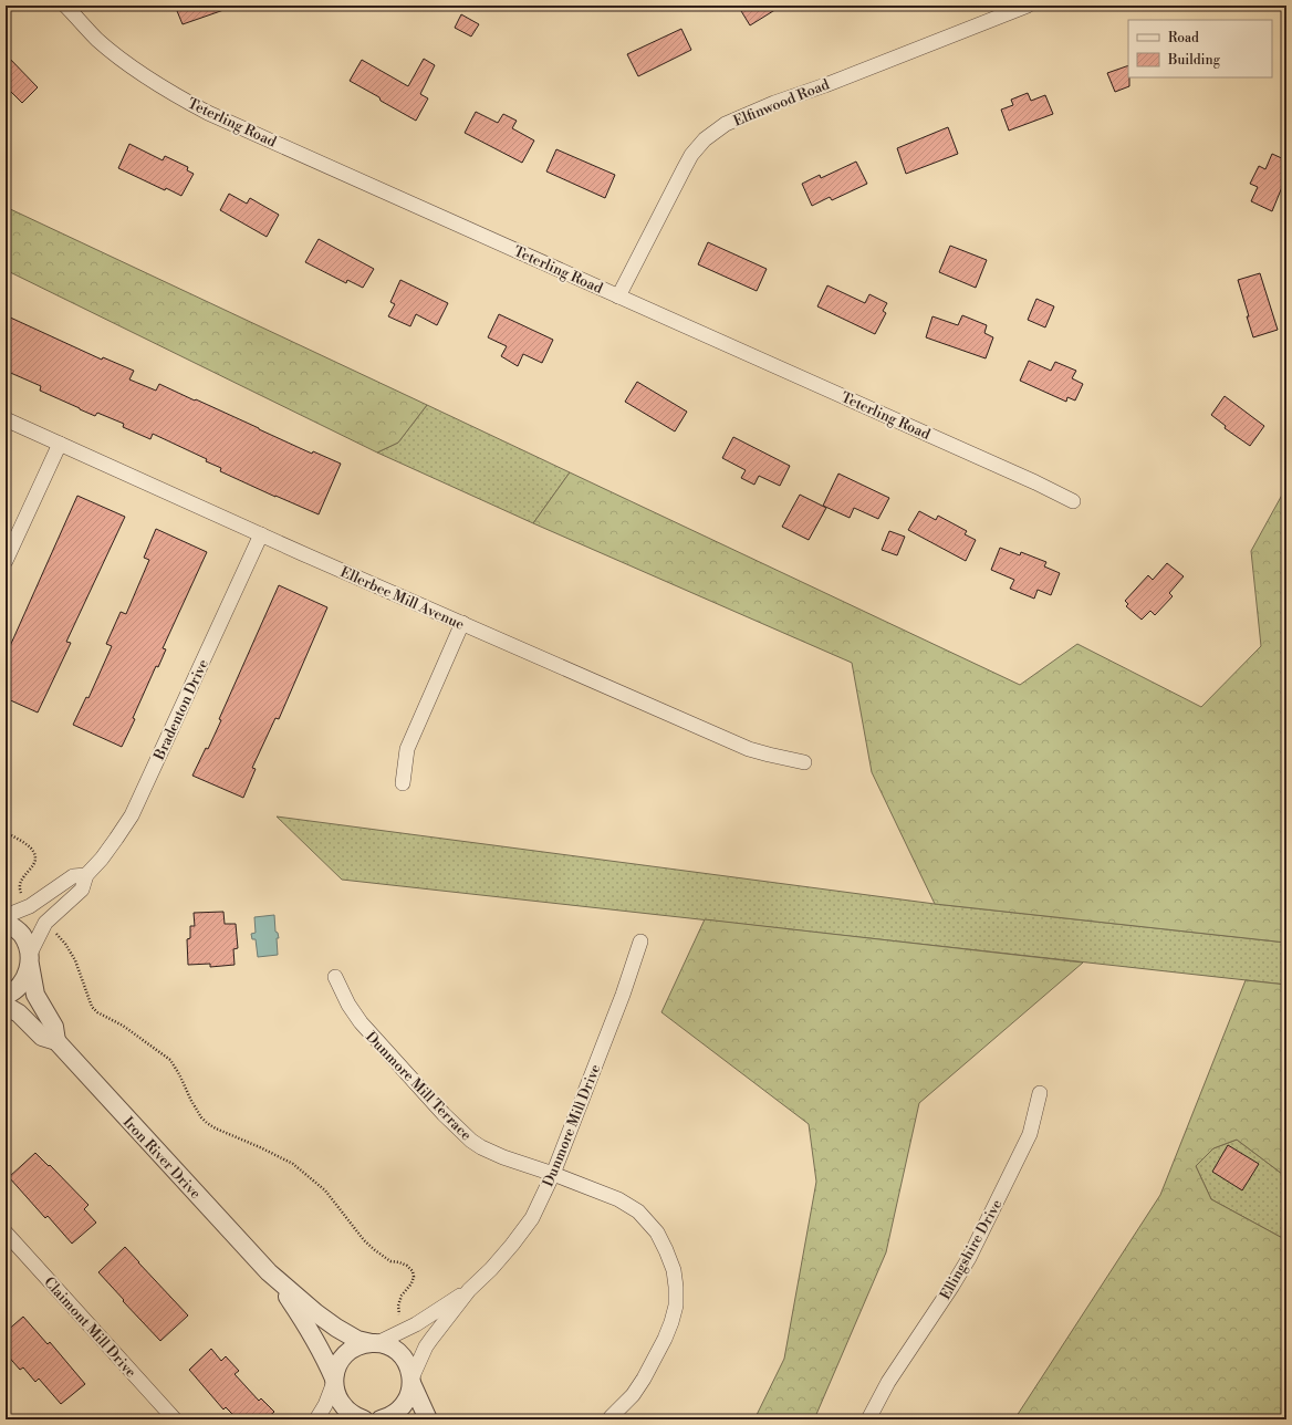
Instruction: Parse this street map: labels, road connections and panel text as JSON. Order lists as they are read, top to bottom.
{
  "streets": {
    "street": [
      "Elfinwood Road",
      "Teterling Road",
      "Ellerbee Mill Avenue",
      "Bradenton Drive",
      "Dunmore Mill Terrace",
      "Dunmore Mill Drive",
      "Iron River Drive",
      "Ellingshire Drive",
      "Claimont Mill Drive"
    ]
  },
  "crossings": [
    ["Elfinwood Road", "Teterling Road"],
    ["Ellerbee Mill Avenue", "Bradenton Drive"],
    ["Bradenton Drive", "Iron River Drive"],
    ["Dunmore Mill Terrace", "Dunmore Mill Drive"],
    ["Dunmore Mill Drive", "Iron River Drive"]
  ],
  "legend": ["Road", "Building"]
}
